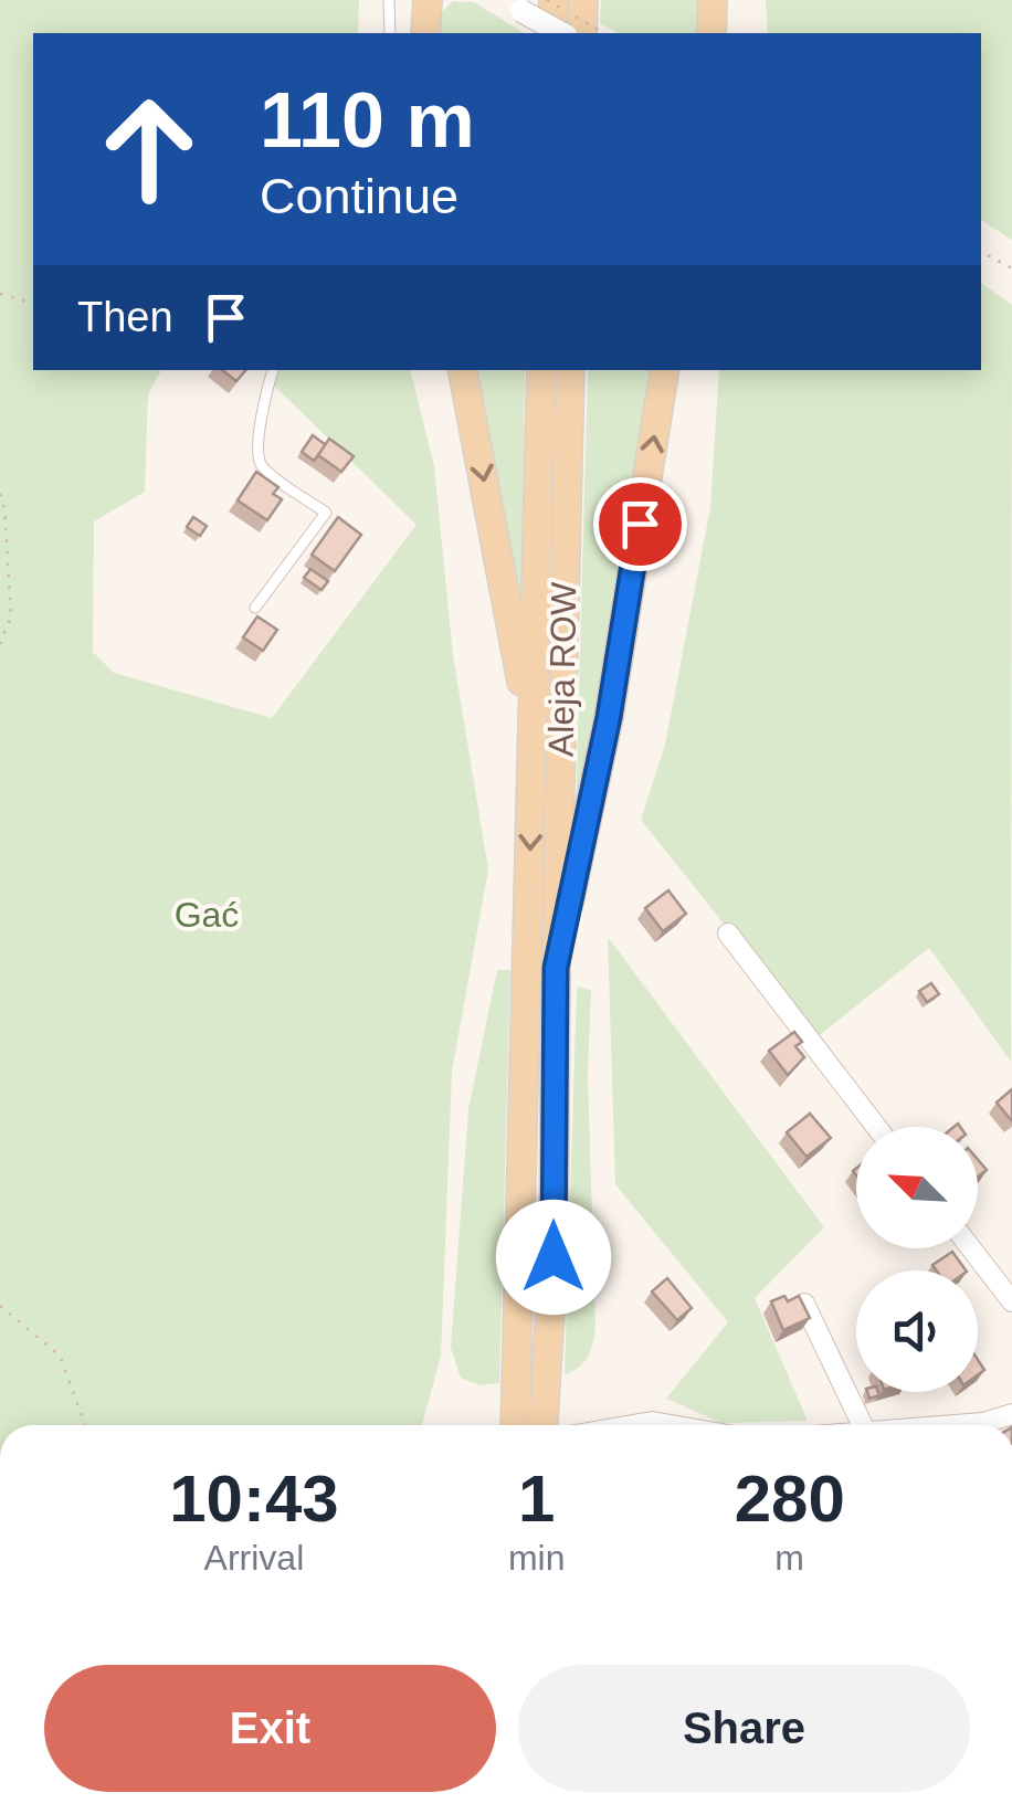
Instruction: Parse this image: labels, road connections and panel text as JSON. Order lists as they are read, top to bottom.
{
  "streets": {
    "main road": ["Aleja ROW"]
  },
  "parks": ["Gać"],
  "north": "top left",
  "page": {
    "turn": ["110 m", "Continue"],
    "then": "Then",
    "eta": [
      "10:43",
      "Arrival",
      "1",
      "min",
      "280",
      "m"
    ],
    "buttons": ["Exit", "Share"]
  }
}
